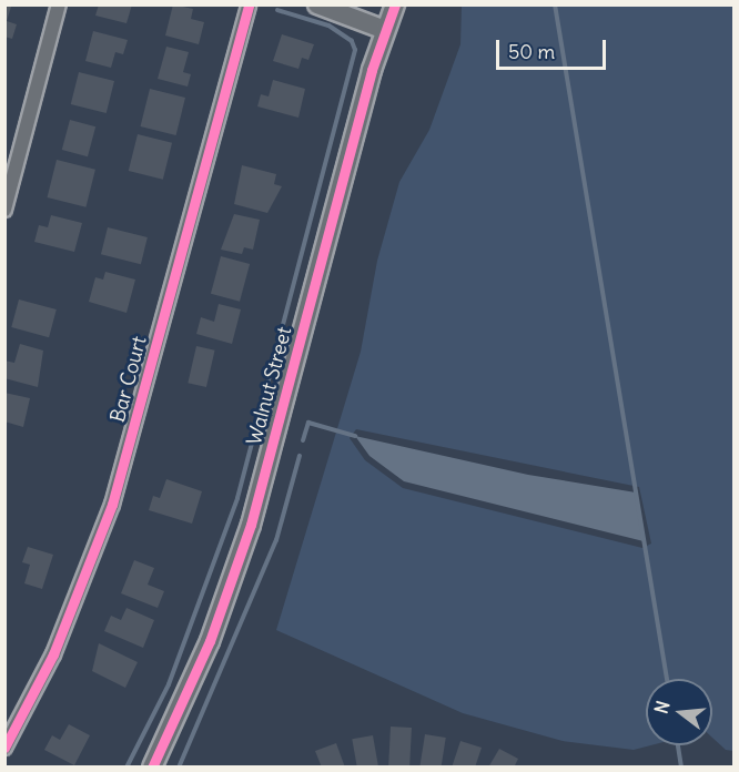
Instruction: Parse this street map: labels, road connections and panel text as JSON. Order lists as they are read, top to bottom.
{
  "streets": {
    "street": ["Bar Court", "Walnut Street"]
  },
  "scale_bar": "50 m",
  "north": "left"
}
